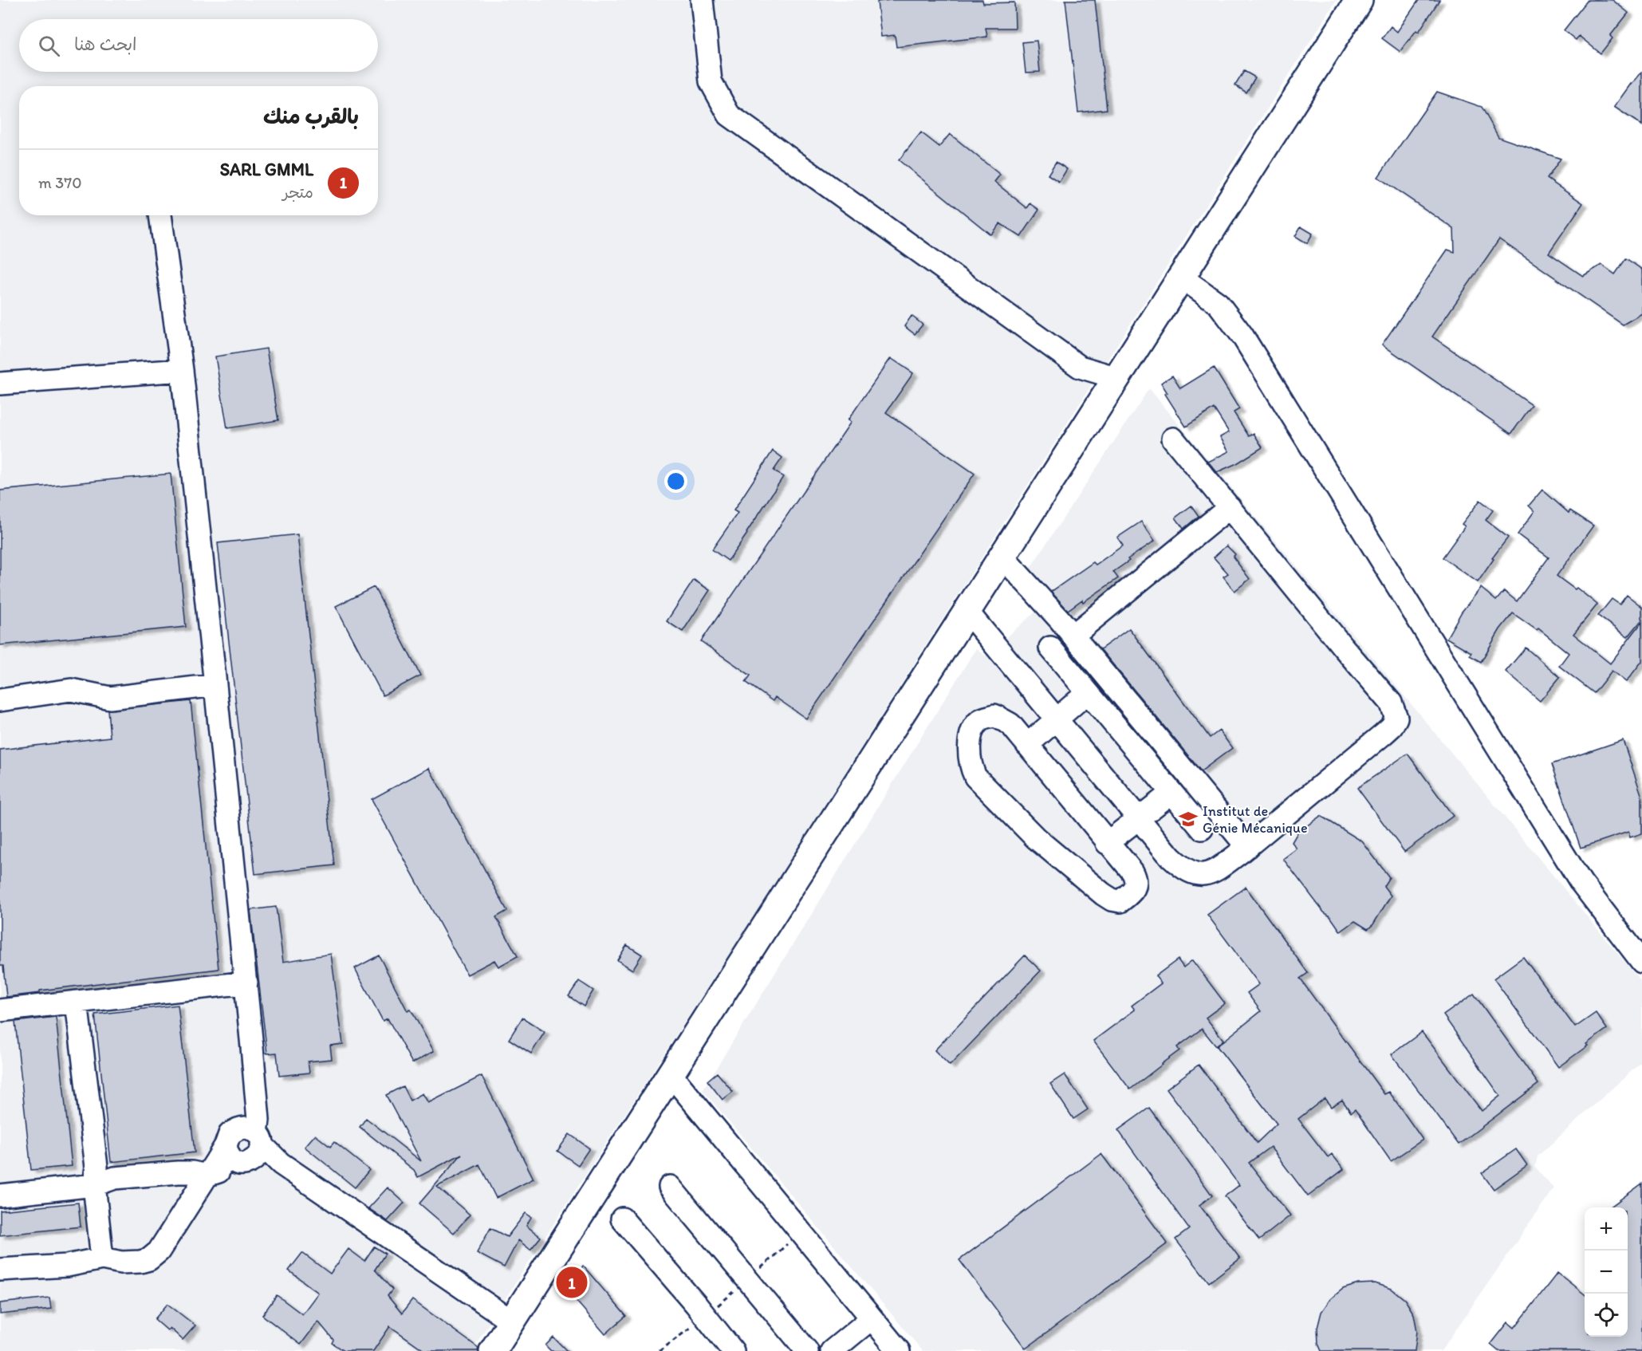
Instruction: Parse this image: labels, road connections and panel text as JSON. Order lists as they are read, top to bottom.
{
  "places": {
    "school or university": ["Institut de Génie Mécanique"]
  },
  "page": {
    "search": "ابحث هنا",
    "heading": "بالقرب منك",
    "list": [
      {
        "mark": "1",
        "name": "SARL GMML",
        "note": "متجر",
        "value": "370 m"
      }
    ],
    "map_buttons": ["+", "−"],
    "pins": "1"
  }
}
